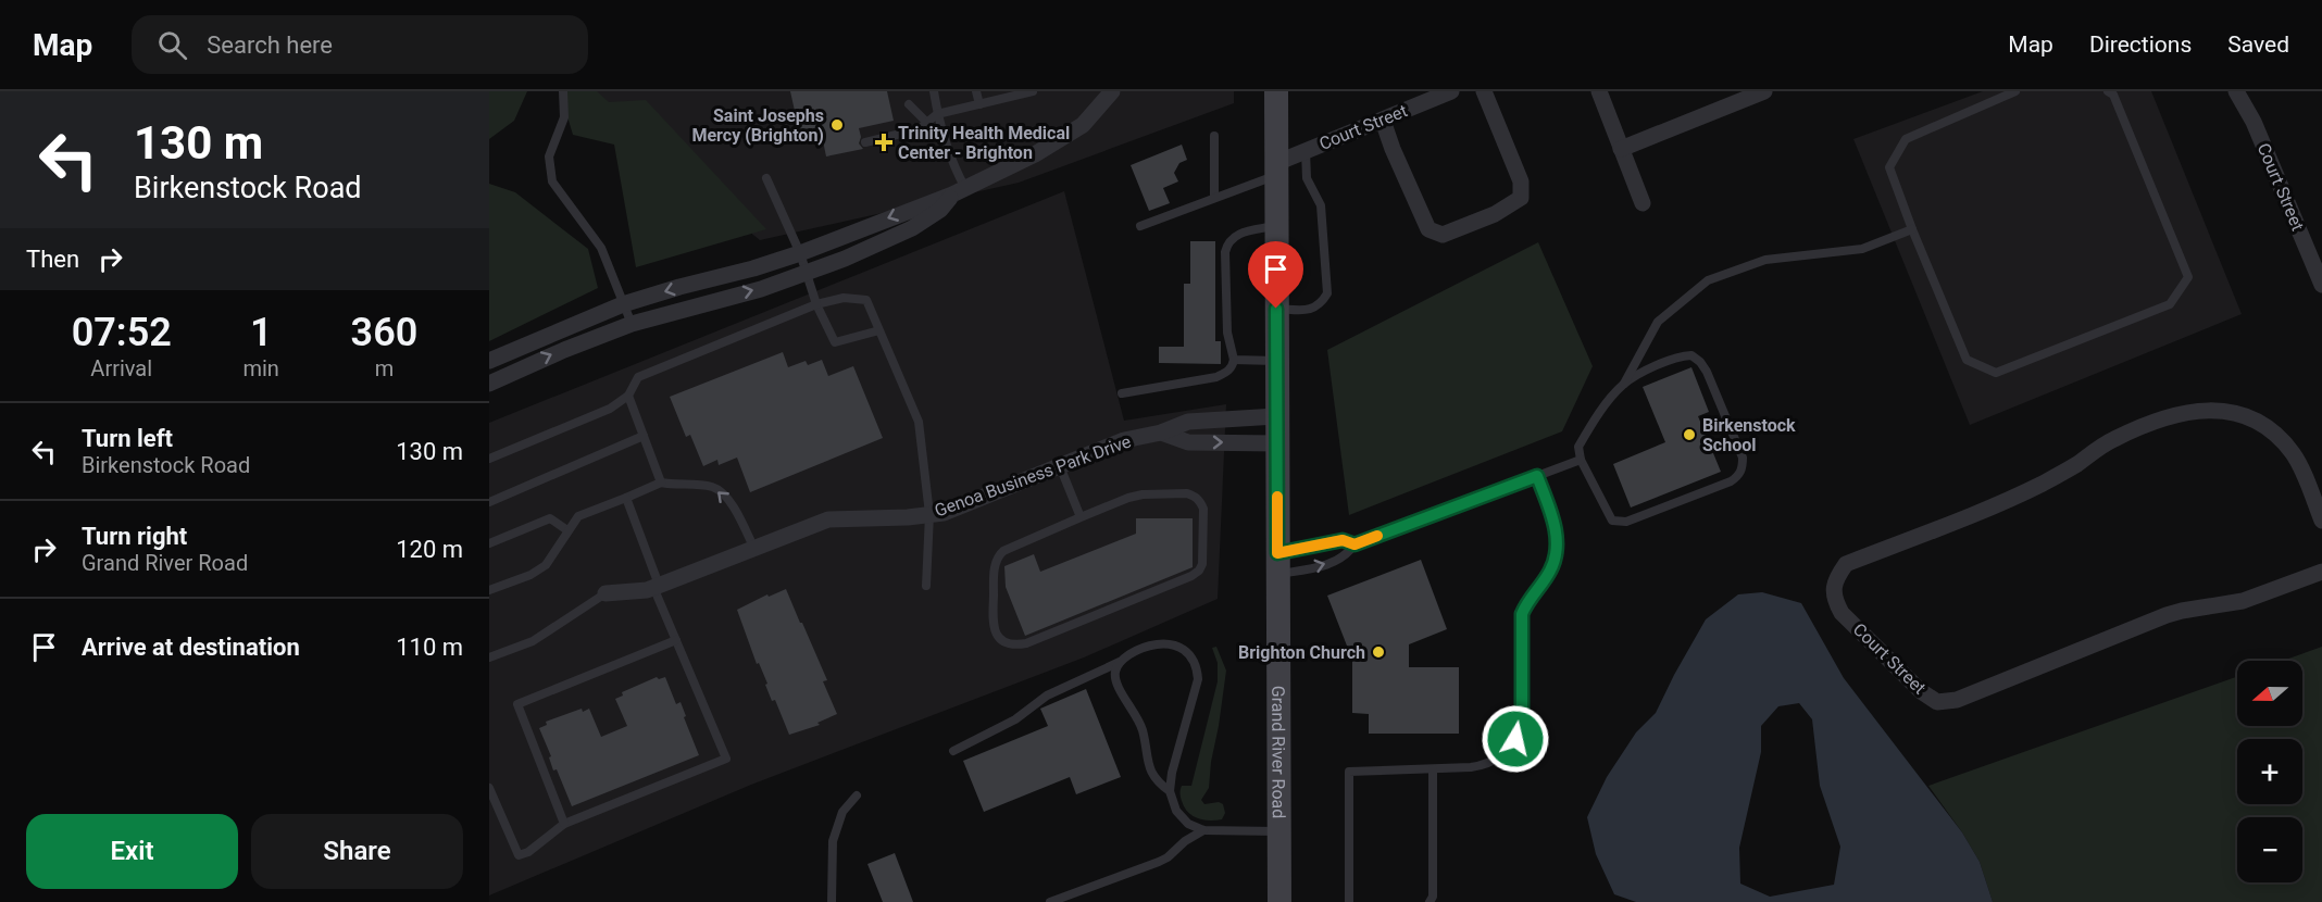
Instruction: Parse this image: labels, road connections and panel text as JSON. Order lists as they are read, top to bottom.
{
  "streets": {
    "main road": ["Grand River Road"],
    "street": ["Court Street", "Genoa Business Park Drive"]
  },
  "crossings": [
    ["Court Street", "Grand River Road"],
    ["Genoa Business Park Drive", "Grand River Road"]
  ],
  "places": {
    "other": ["Saint Josephs Mercy (Brighton)", "Birkenstock School", "Brighton Church"],
    "health": ["Trinity Health Medical Center - Brighton"]
  },
  "north": "left",
  "page": {
    "header": "Map",
    "search": "Search here",
    "nav": ["Map", "Directions", "Saved"],
    "turn": ["130 m", "Birkenstock Road"],
    "then": "Then",
    "eta": [
      "07:52",
      "Arrival",
      "1",
      "min",
      "360",
      "m"
    ],
    "list": [
      {
        "name": "Turn left",
        "note": "Birkenstock Road",
        "value": "130 m"
      },
      {
        "name": "Turn right",
        "note": "Grand River Road",
        "value": "120 m"
      },
      {
        "name": "Arrive at destination",
        "value": "110 m"
      }
    ],
    "map_buttons": ["+", "−"],
    "buttons": ["Exit", "Share"]
  }
}
